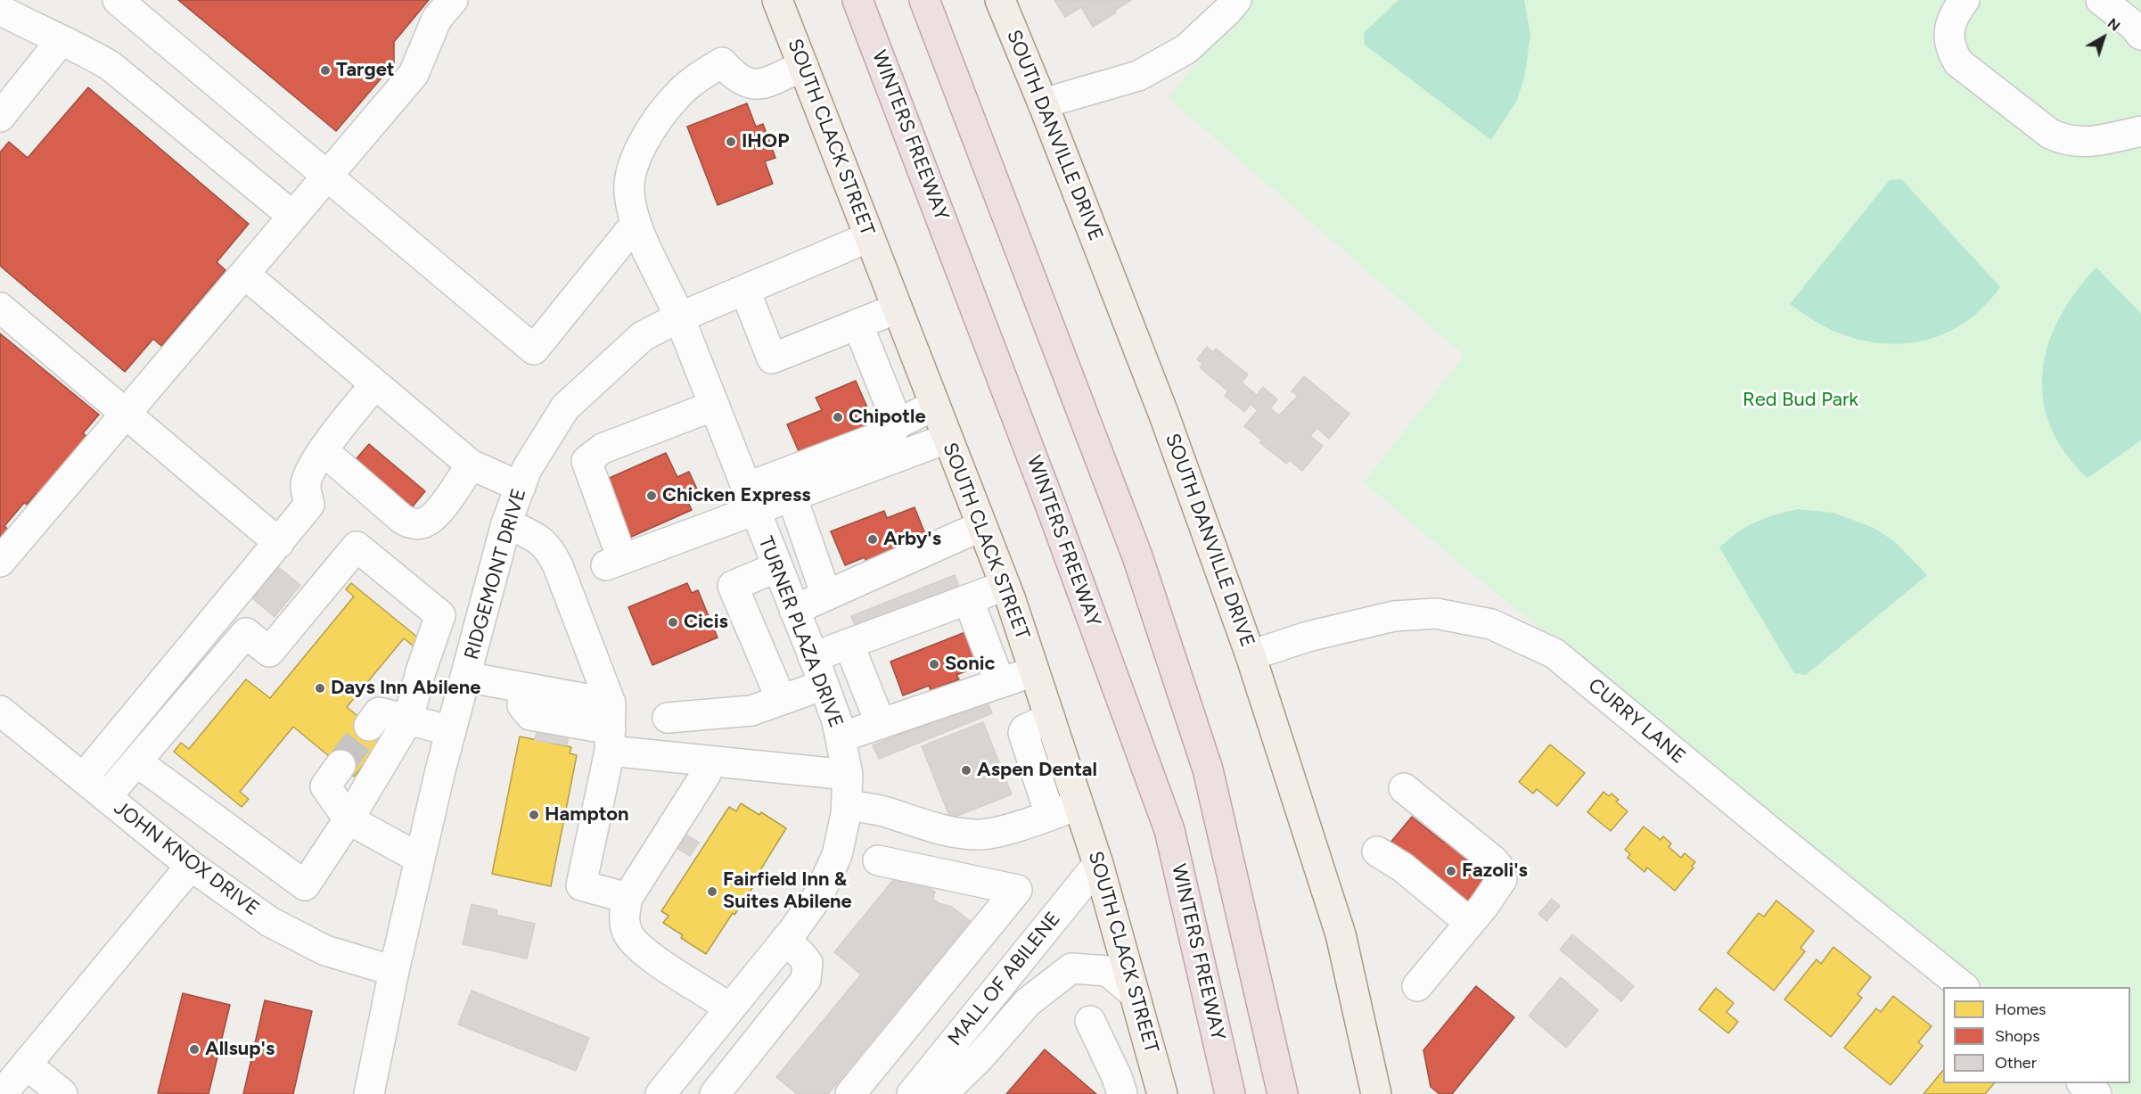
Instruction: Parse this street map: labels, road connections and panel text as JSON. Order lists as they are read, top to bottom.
{
  "streets": {
    "highway": ["WINTERS FREEWAY"],
    "main road": ["SOUTH DANVILLE DRIVE", "SOUTH CLACK STREET"],
    "street": [
      "RIDGEMONT DRIVE",
      "TURNER PLAZA DRIVE",
      "CURRY LANE",
      "JOHN KNOX DRIVE",
      "MALL OF ABILENE"
    ]
  },
  "crossings": [
    ["SOUTH DANVILLE DRIVE", "CURRY LANE"],
    ["SOUTH CLACK STREET", "RIDGEMONT DRIVE"],
    ["SOUTH CLACK STREET", "TURNER PLAZA DRIVE"],
    ["SOUTH CLACK STREET", "MALL OF ABILENE"],
    ["RIDGEMONT DRIVE", "TURNER PLAZA DRIVE"],
    ["RIDGEMONT DRIVE", "JOHN KNOX DRIVE"]
  ],
  "parks": ["Red Bud Park"],
  "places": [
    "Target",
    "IHOP",
    "Chipotle",
    "Chicken Express",
    "Arby's",
    "Cicis",
    "Sonic",
    "Days Inn Abilene",
    "Aspen Dental",
    "Hampton",
    "Fazoli's",
    "Fairfield Inn & Suites Abilene",
    "Allsup's"
  ],
  "legend": ["Homes", "Shops", "Other"],
  "north": "top right"
}
